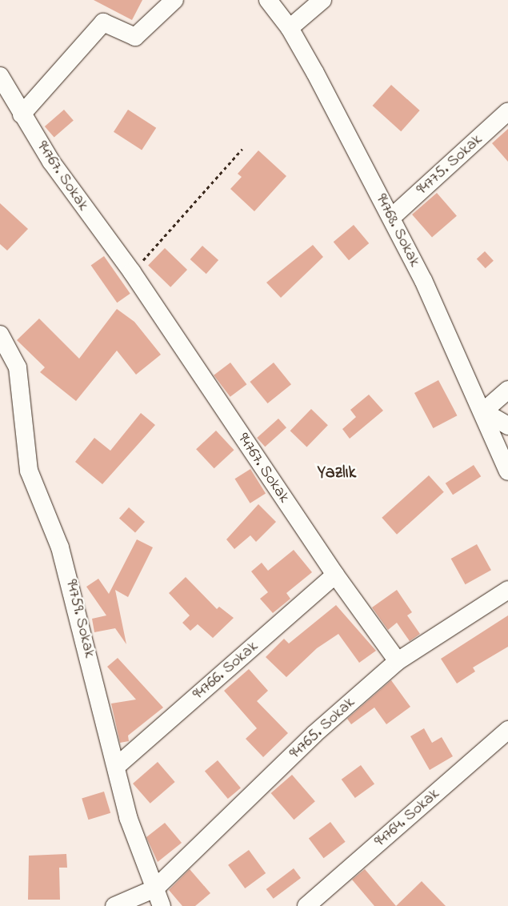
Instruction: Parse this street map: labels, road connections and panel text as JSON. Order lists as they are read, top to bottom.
{
  "streets": {
    "street": [
      "94775. Sokak",
      "94767. Sokak",
      "94768. Sokak",
      "94759. Sokak",
      "94766. Sokak",
      "94765. Sokak",
      "94764. Sokak"
    ]
  },
  "crossings": [
    ["94775. Sokak", "94768. Sokak"],
    ["94767. Sokak", "94766. Sokak"],
    ["94767. Sokak", "94765. Sokak"],
    ["94759. Sokak", "94766. Sokak"],
    ["94759. Sokak", "94765. Sokak"]
  ],
  "districts": ["Yazlık"]
}
